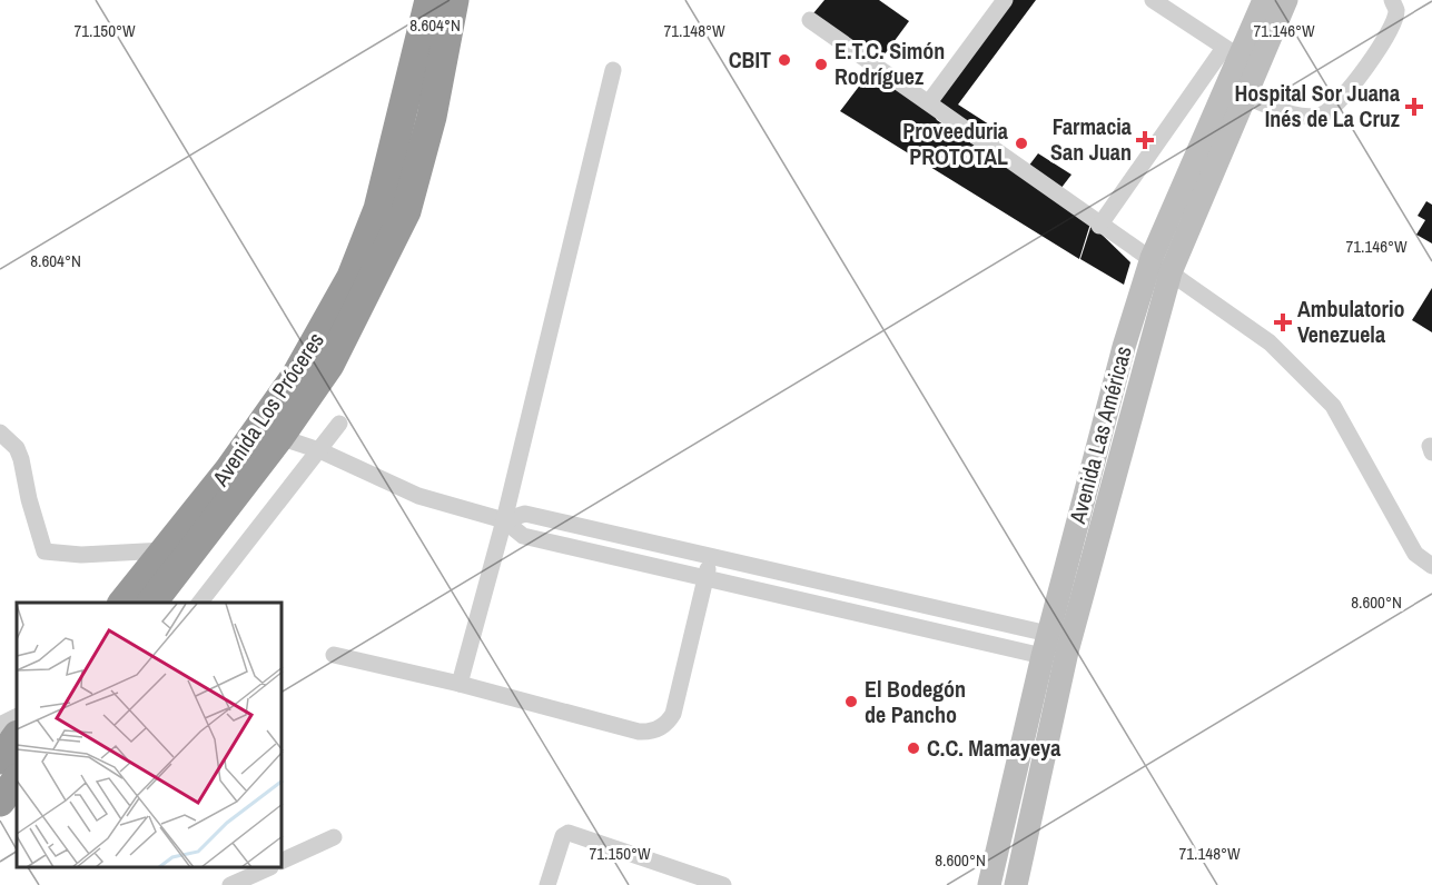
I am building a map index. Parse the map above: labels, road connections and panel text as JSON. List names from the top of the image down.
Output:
{
  "streets": {
    "highway": ["Avenida Los Próceres"],
    "street": ["Avenida Las Américas"]
  },
  "places": {
    "other": [
      "CBIT",
      "E.T.C. Simón Rodríguez",
      "Proveeduria PROTOTAL",
      "El Bodegón de Pancho",
      "C.C. Mamayeya"
    ],
    "health": ["Hospital Sor Juana Inés de La Cruz", "Farmacia San Juan", "Ambulatorio Venezuela"]
  },
  "coordinates": [
    "8.604°N",
    "71.150°W",
    "71.148°W",
    "71.146°W",
    "8.600°N"
  ]
}
